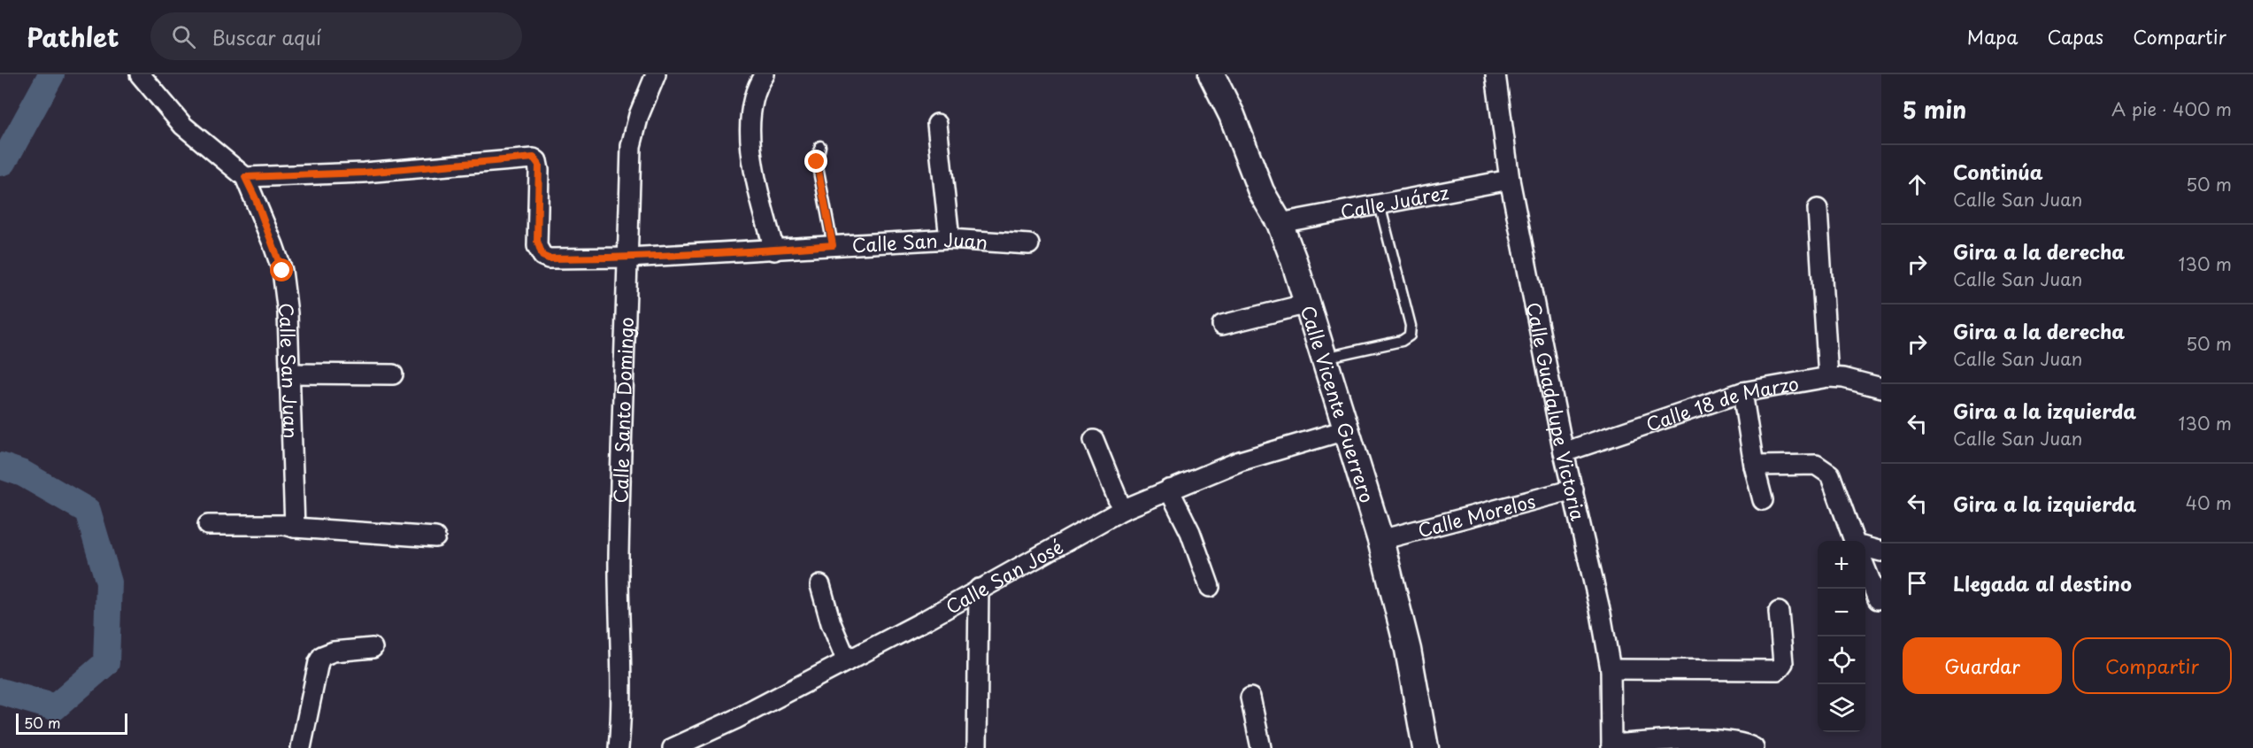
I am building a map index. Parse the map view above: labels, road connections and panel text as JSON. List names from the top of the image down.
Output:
{
  "streets": {
    "street": [
      "Calle Juárez",
      "Calle San Juan",
      "Calle Vicente Guerrero",
      "Calle 18 de Marzo",
      "Calle Santo Domingo",
      "Calle Guadalupe Victoria",
      "Calle Morelos",
      "Calle San José"
    ]
  },
  "crossings": [
    ["Calle Juárez", "Calle Vicente Guerrero"],
    ["Calle Juárez", "Calle Guadalupe Victoria"],
    ["Calle San Juan", "Calle Santo Domingo"],
    ["Calle Vicente Guerrero", "Calle Morelos"],
    ["Calle Vicente Guerrero", "Calle San José"],
    ["Calle 18 de Marzo", "Calle Guadalupe Victoria"],
    ["Calle Guadalupe Victoria", "Calle Morelos"]
  ],
  "scale_bar": "50 m",
  "page": {
    "header": "Pathlet",
    "search": "Buscar aquí",
    "nav": ["Mapa", "Capas", "Compartir"],
    "heading": ["5 min", "A pie · 400 m"],
    "list": [
      ["Continúa", "Calle San Juan", "50 m"],
      ["Gira a la derecha", "Calle San Juan", "130 m"],
      ["Gira a la derecha", "Calle San Juan", "50 m"],
      ["Gira a la izquierda", "Calle San Juan", "130 m"],
      ["Gira a la izquierda", "40 m"],
      "Llegada al destino"
    ],
    "map_buttons": ["+", "−"],
    "buttons": ["Guardar", "Compartir"],
    "scale": "50 m"
  }
}
